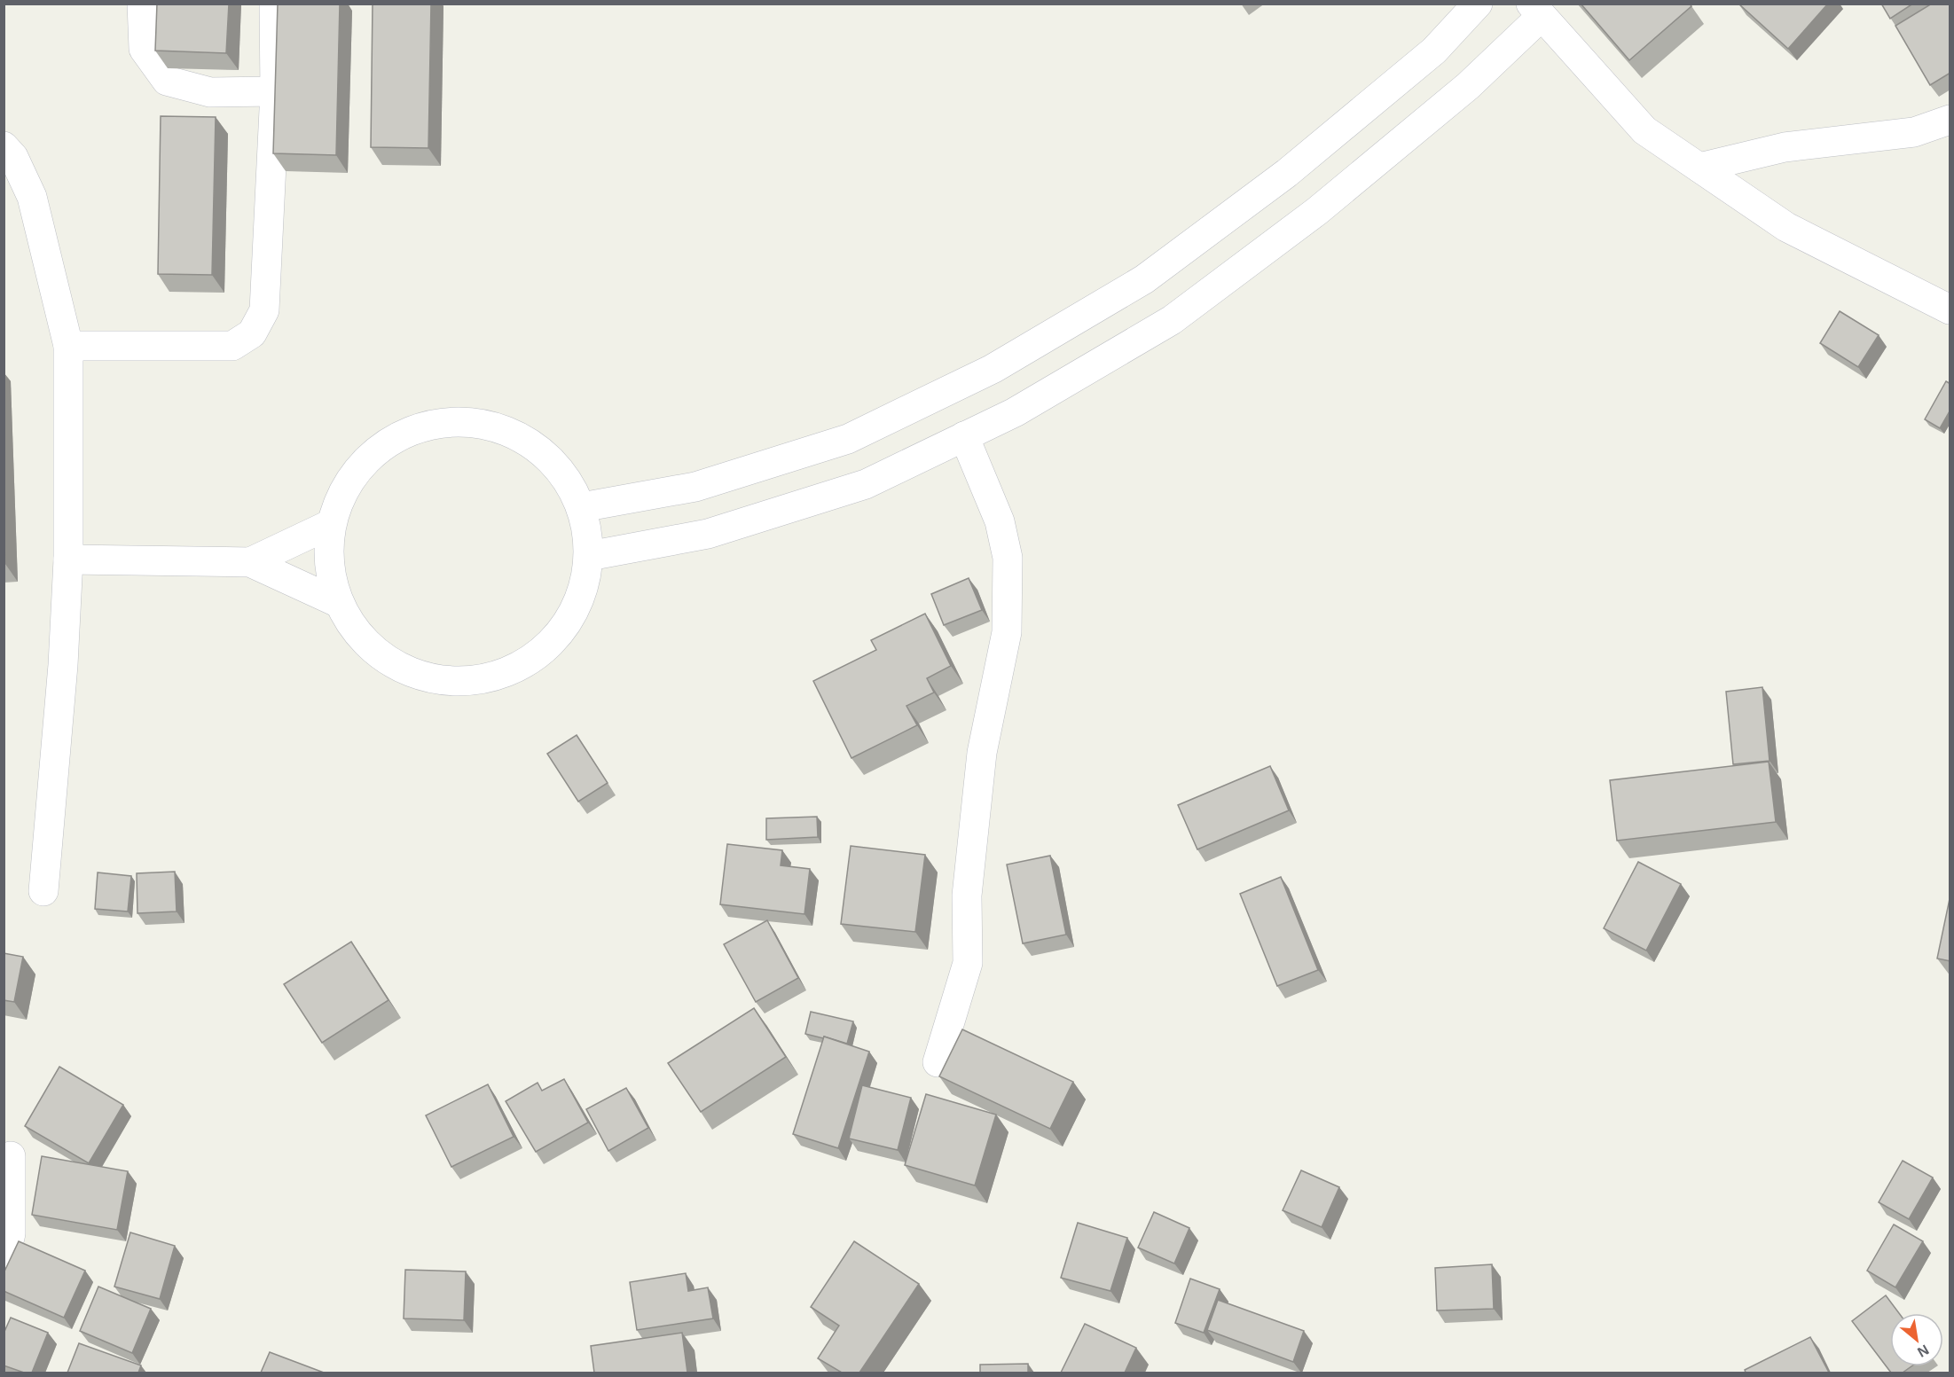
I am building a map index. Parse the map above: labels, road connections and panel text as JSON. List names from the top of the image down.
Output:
{
  "north": "bottom right"
}
